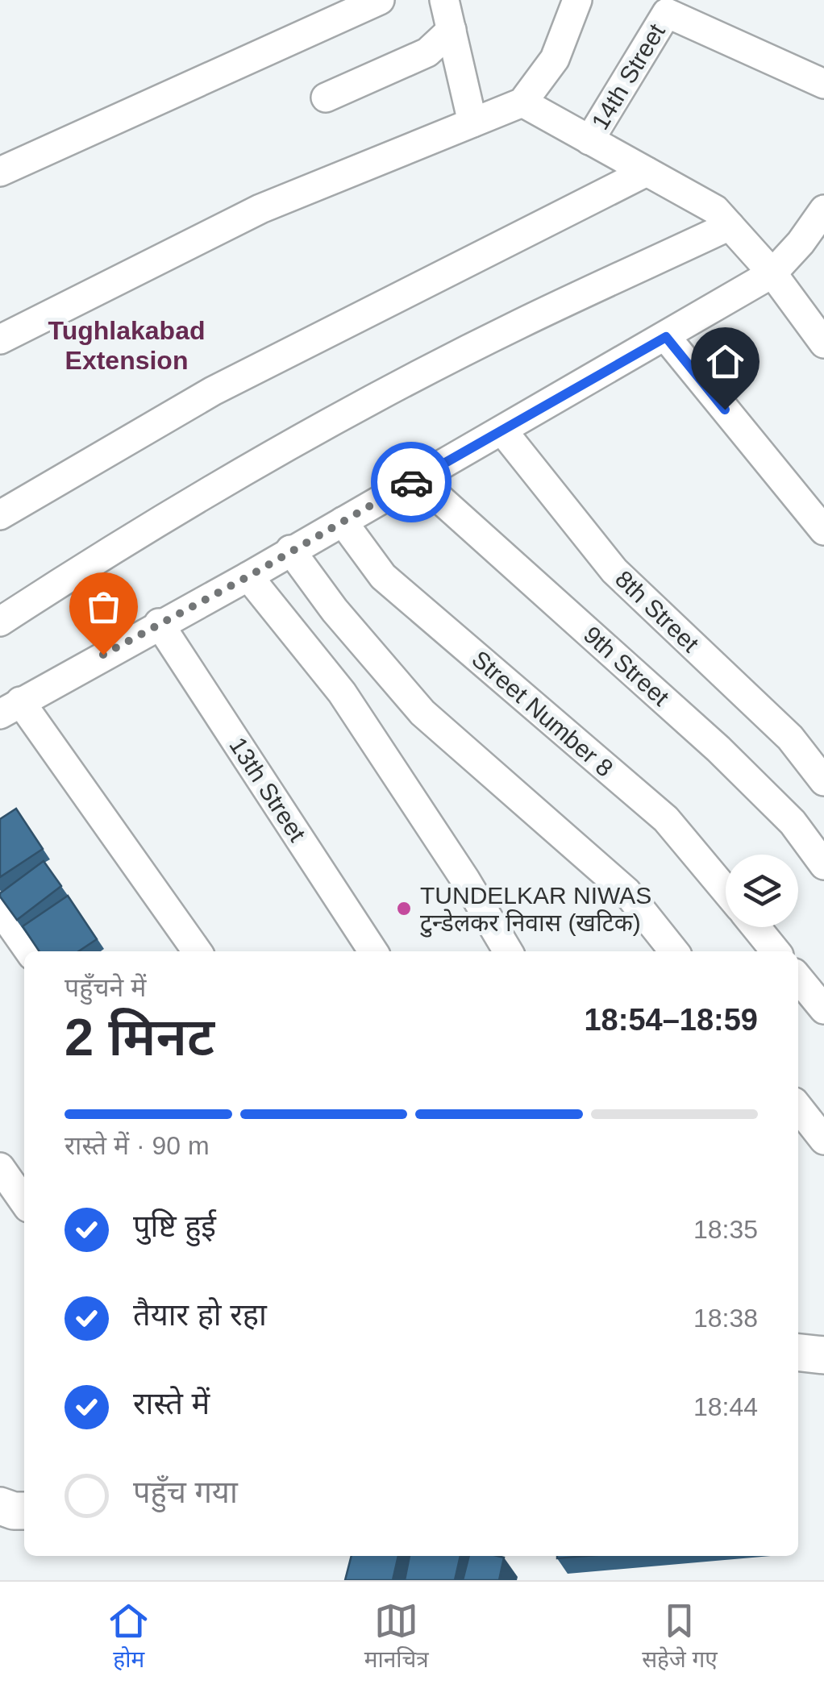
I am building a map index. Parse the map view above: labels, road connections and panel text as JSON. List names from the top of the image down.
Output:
{
  "streets": {
    "street": [
      "14th Street",
      "8th Street",
      "9th Street",
      "Street Number 8",
      "13th Street"
    ]
  },
  "districts": ["Tughlakabad Extension"],
  "places": ["TUNDELKAR NIWAS टुन्डेलकर निवास (खटिक)"],
  "page": {
    "heading": ["2 मिनट", "पहुँचने में", "18:54–18:59"],
    "bar": "रास्ते में · 90 m",
    "list": [
      ["पुष्टि हुई", "18:35"],
      ["तैयार हो रहा", "18:38"],
      ["रास्ते में", "18:44"],
      "पहुँच गया"
    ],
    "tabs": ["होम", "मानचित्र", "सहेजे गए"]
  }
}
